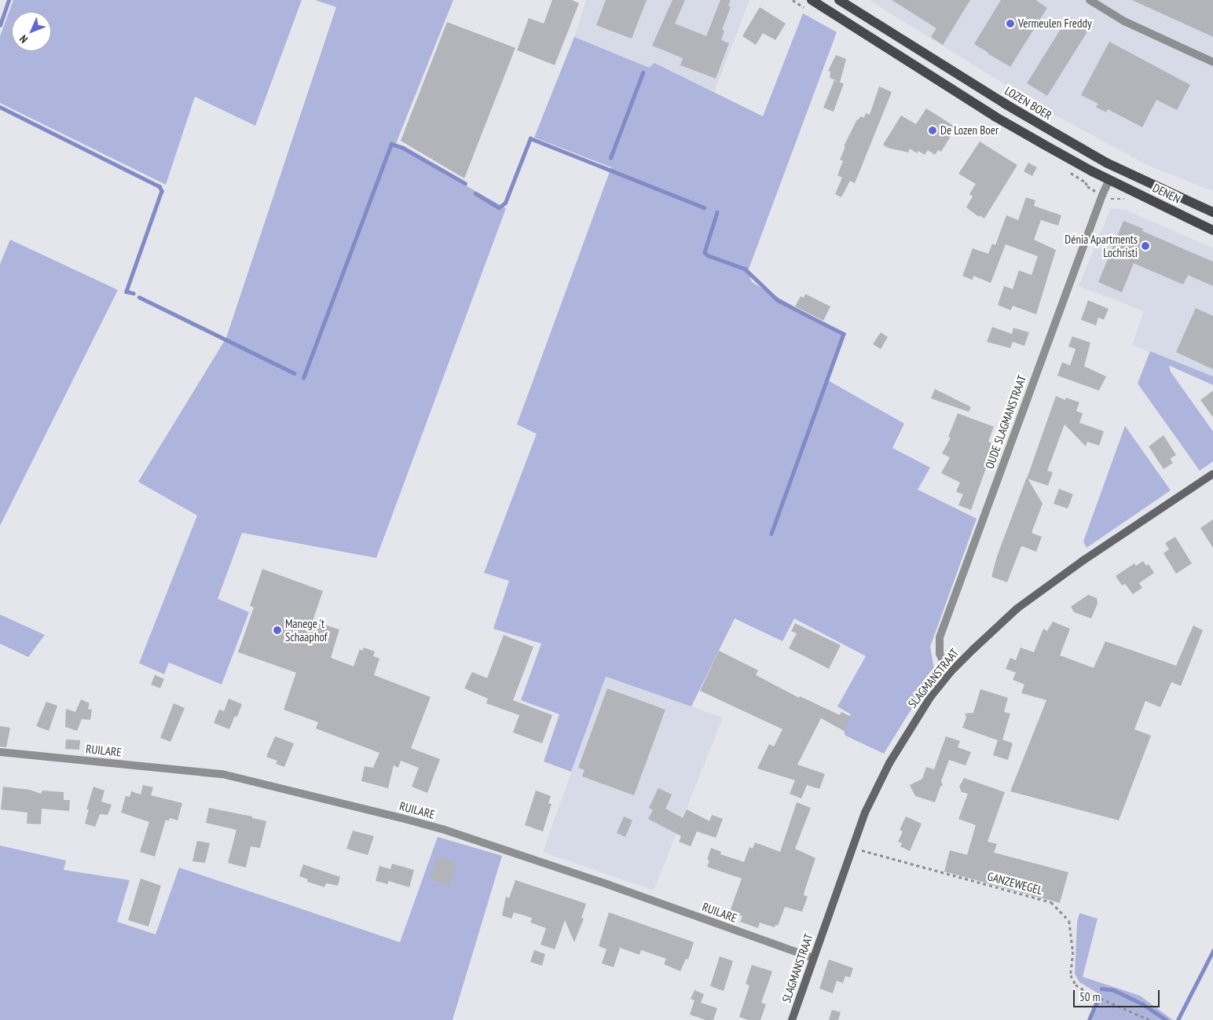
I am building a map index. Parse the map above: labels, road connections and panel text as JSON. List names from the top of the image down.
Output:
{
  "streets": {
    "main road": ["LOZEN BOER", "DENEN", "SLAGMANSTRAAT"],
    "street": ["OUDE SLAGMANSTRAAT", "RUILARE"],
    "path": ["GANZEWEGEL"]
  },
  "crossings": [
    ["DENEN", "OUDE SLAGMANSTRAAT"],
    ["OUDE SLAGMANSTRAAT", "SLAGMANSTRAAT"],
    ["SLAGMANSTRAAT", "RUILARE"],
    ["SLAGMANSTRAAT", "GANZEWEGEL"]
  ],
  "places": [
    "Vermeulen Freddy",
    "De Lozen Boer",
    "Dénia Apartments Lochristi",
    "Manege 't Schaaphof"
  ],
  "scale_bar": "50 m",
  "north": "bottom left"
}
